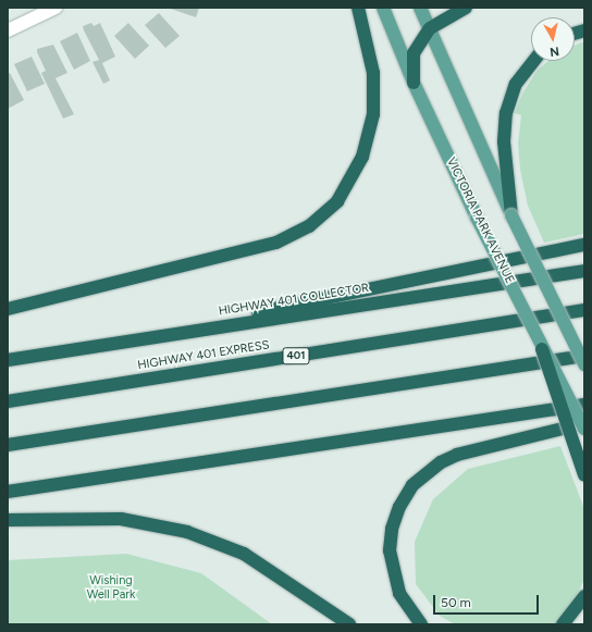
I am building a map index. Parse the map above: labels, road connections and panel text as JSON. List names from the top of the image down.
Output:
{
  "streets": {
    "highway": ["HIGHWAY 401 COLLECTOR", "HIGHWAY 401 EXPRESS", "401"],
    "main road": ["VICTORIA PARK AVENUE"]
  },
  "parks": ["Wishing Well Park"],
  "scale_bar": "50 m",
  "north": "bottom"
}
